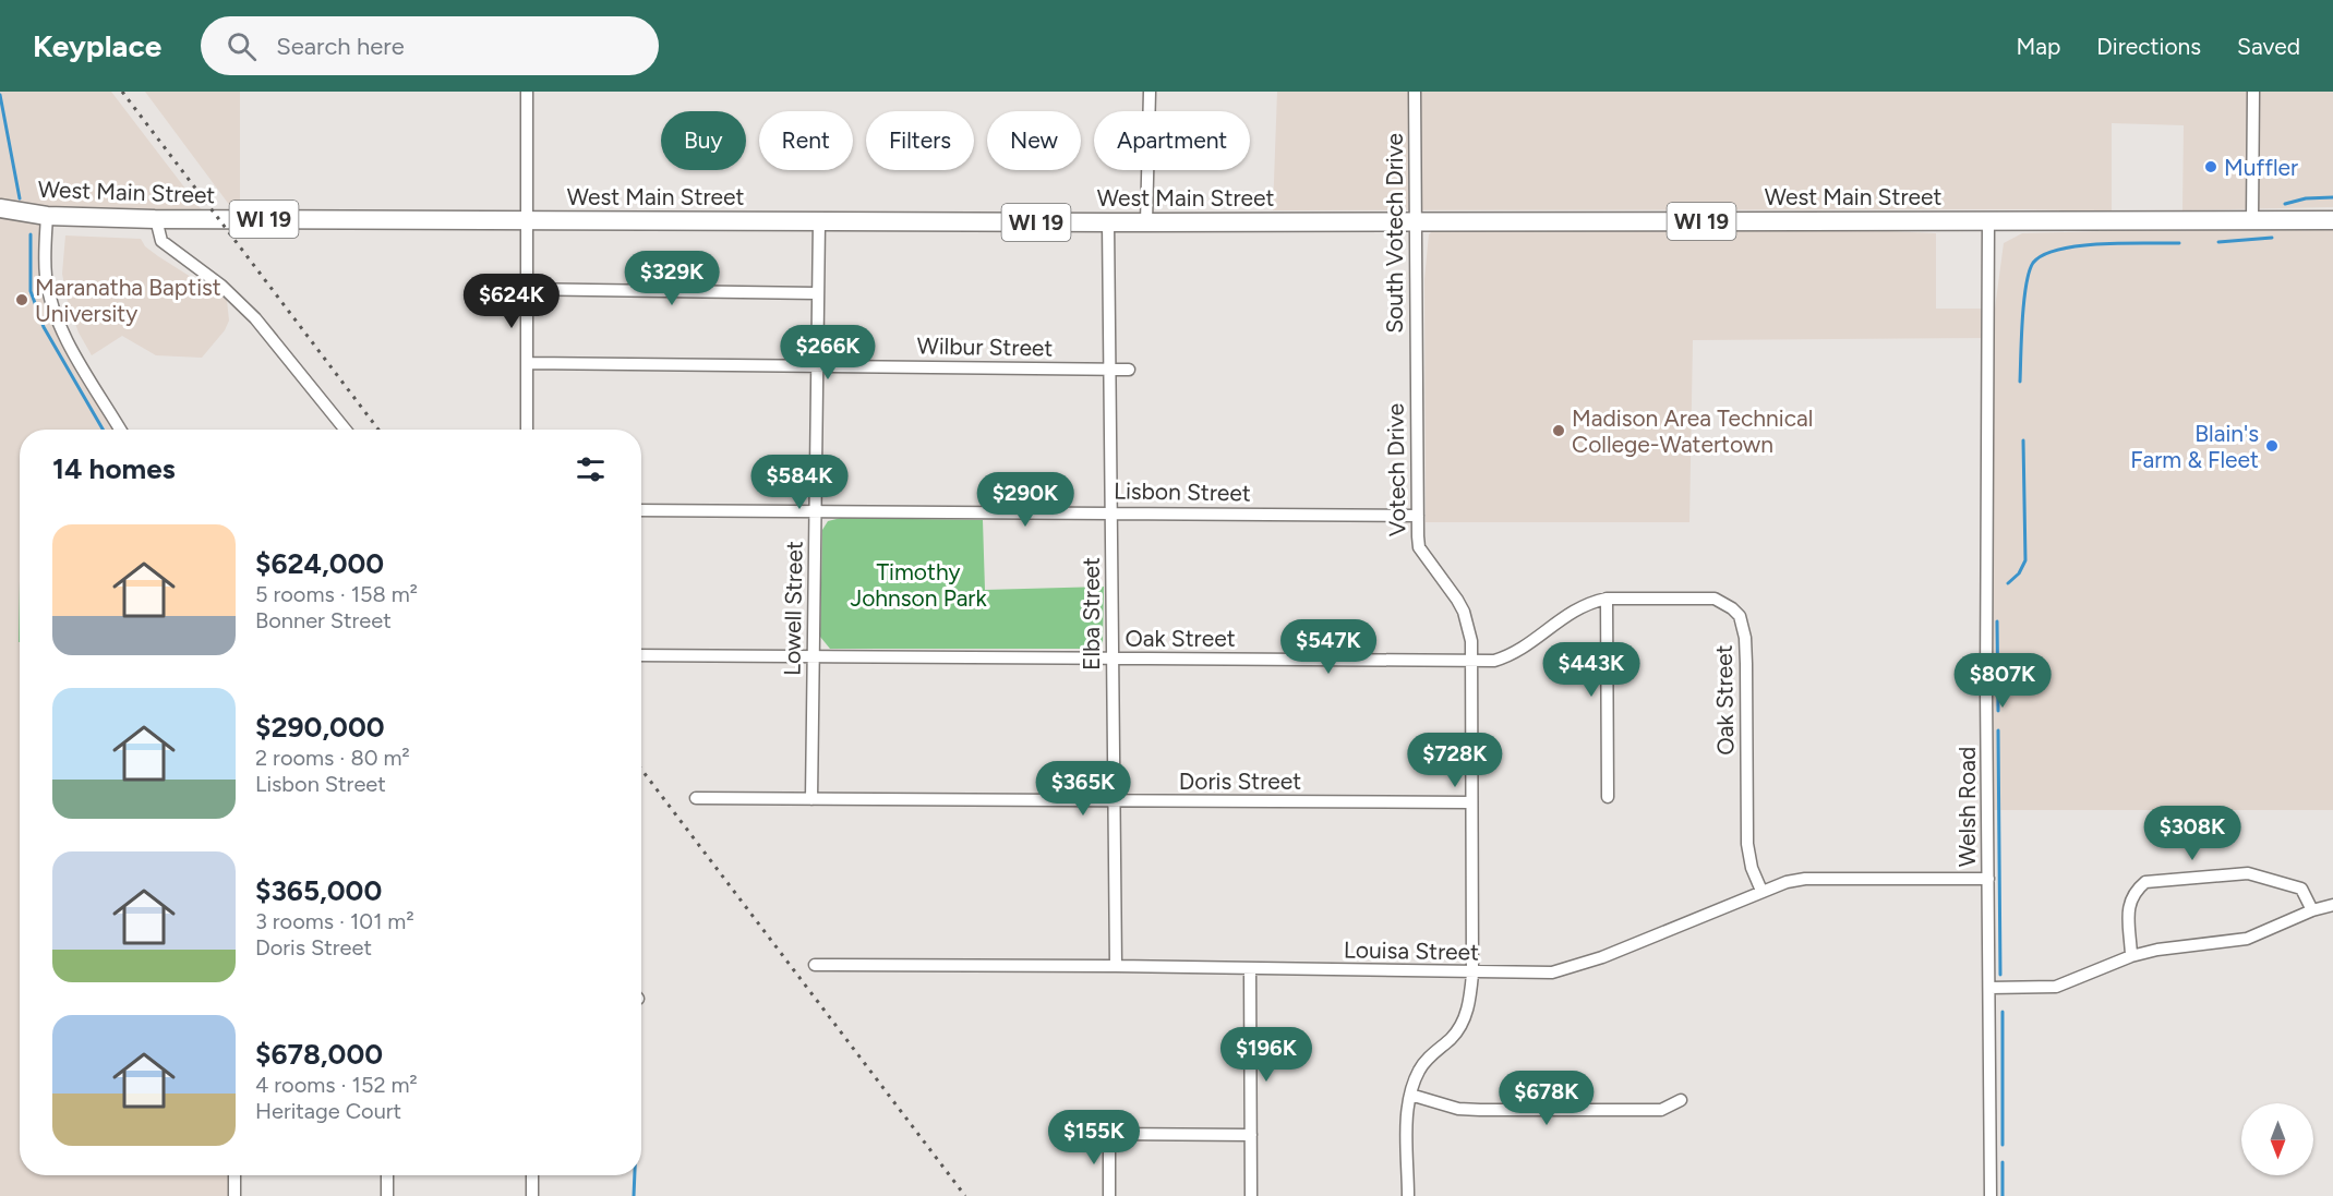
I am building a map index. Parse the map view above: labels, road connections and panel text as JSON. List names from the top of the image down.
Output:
{
  "streets": {
    "main road": ["West Main Street", "WI 19"],
    "street": [
      "South Votech Drive",
      "Wilbur Street",
      "Votech Drive",
      "Lisbon Street",
      "Lowell Street",
      "Elba Street",
      "Oak Street",
      "Doris Street",
      "Welsh Road",
      "Louisa Street"
    ]
  },
  "crossings": [
    ["West Main Street", "South Votech Drive"],
    ["West Main Street", "Lowell Street"],
    ["West Main Street", "Elba Street"],
    ["West Main Street", "Welsh Road"],
    ["South Votech Drive", "Votech Drive"],
    ["Wilbur Street", "Lowell Street"],
    ["Wilbur Street", "Elba Street"],
    ["Votech Drive", "Lisbon Street"],
    ["Votech Drive", "Oak Street"],
    ["Votech Drive", "Doris Street"],
    ["Votech Drive", "Louisa Street"],
    ["Lisbon Street", "Lowell Street"],
    ["Lisbon Street", "Elba Street"],
    ["Lowell Street", "Oak Street"],
    ["Lowell Street", "Doris Street"],
    ["Elba Street", "Oak Street"],
    ["Elba Street", "Doris Street"],
    ["Elba Street", "Louisa Street"],
    ["Oak Street", "Louisa Street"],
    ["Welsh Road", "Louisa Street"]
  ],
  "parks": ["Timothy Johnson Park"],
  "places": [
    "Muffler",
    "Maranatha Baptist University",
    "Madison Area Technical College-Watertown",
    "Blain's Farm & Fleet"
  ],
  "north": "bottom",
  "page": {
    "header": "Keyplace",
    "search": "Search here",
    "nav": ["Map", "Directions", "Saved"],
    "chip": [
      "Buy",
      "Rent",
      "Filters",
      "New",
      "Apartment"
    ],
    "price": [
      "$329K",
      "$624K",
      "$266K",
      "$584K",
      "$290K",
      "$547K",
      "$443K",
      "$807K",
      "$728K",
      "$365K",
      "$308K",
      "$196K",
      "$678K",
      "$155K"
    ],
    "heading": "14 homes",
    "list": [
      {
        "name": "$624,000",
        "note": "5 rooms · 158 m² · Bonner Street"
      },
      {
        "name": "$290,000",
        "note": "2 rooms · 80 m² · Lisbon Street"
      },
      {
        "name": "$365,000",
        "note": "3 rooms · 101 m² · Doris Street"
      },
      {
        "name": "$678,000",
        "note": "4 rooms · 152 m² · Heritage Court"
      }
    ]
  }
}
